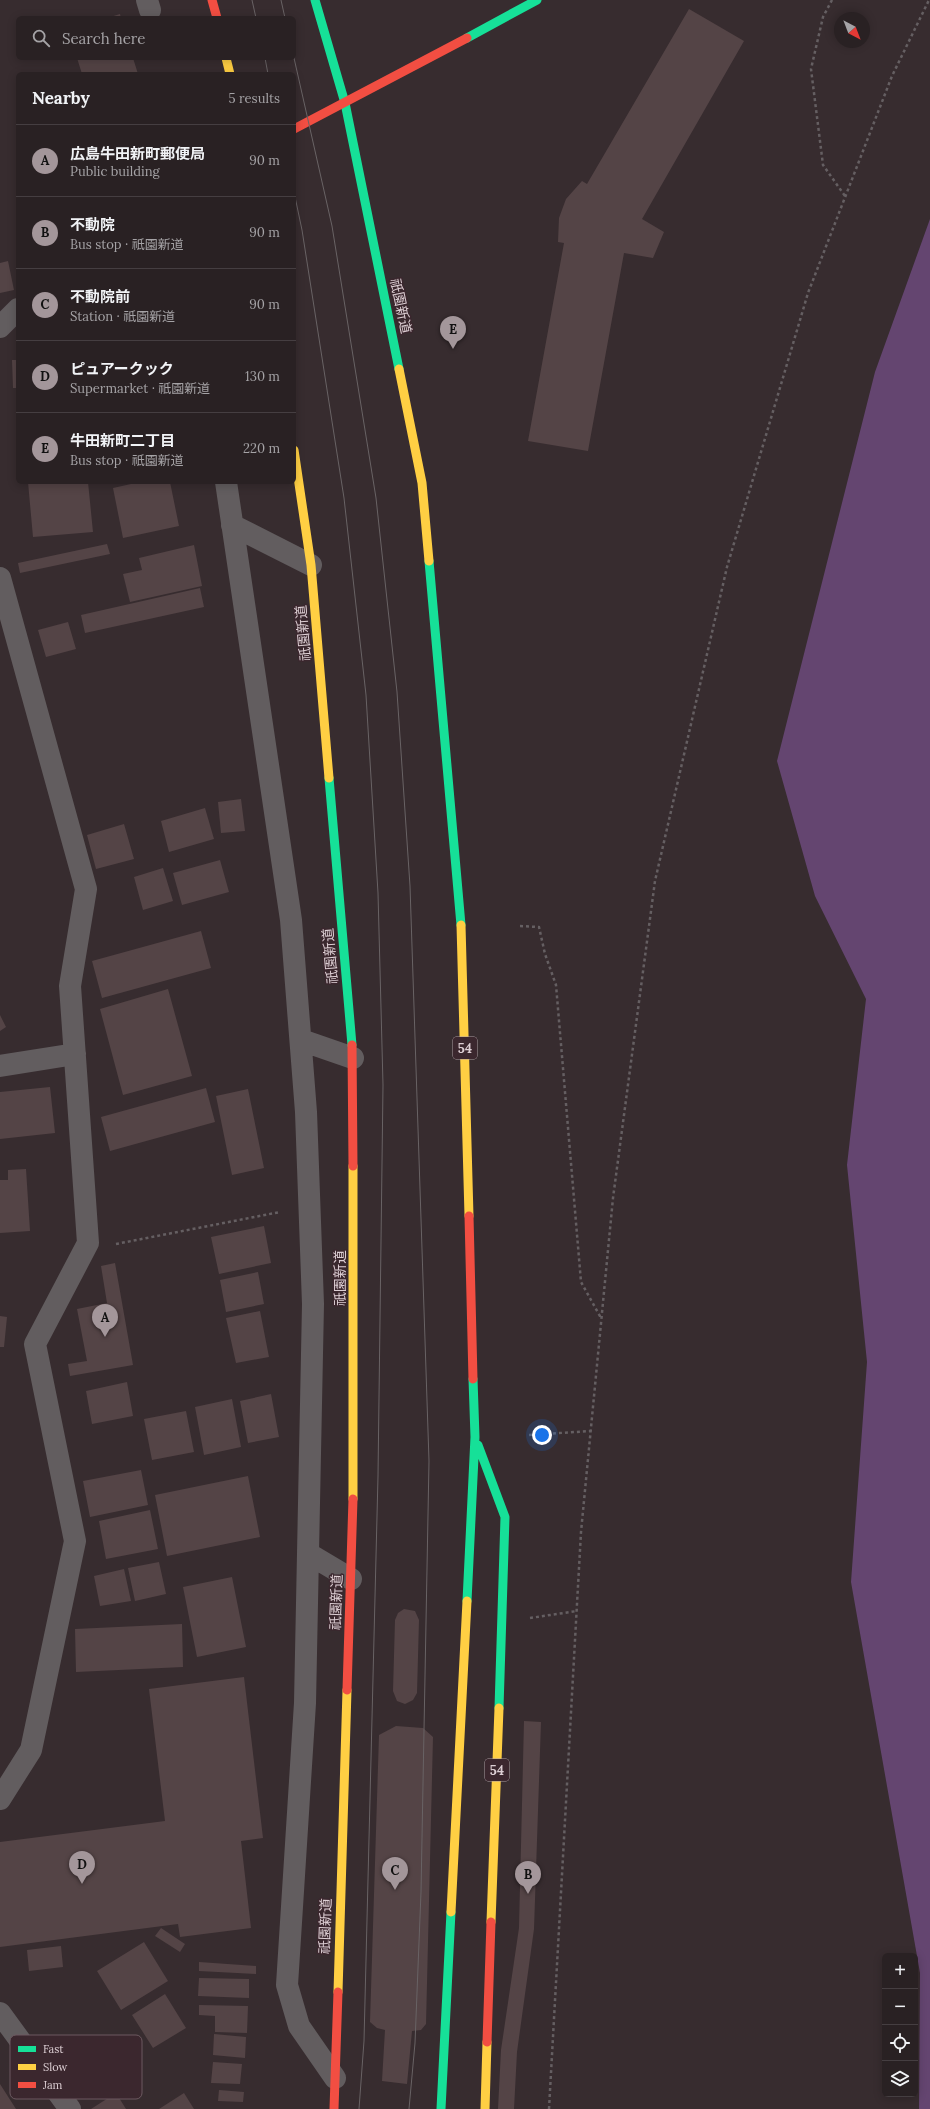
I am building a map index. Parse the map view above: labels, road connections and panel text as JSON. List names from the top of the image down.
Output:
{
  "streets": {
    "main road": ["祇園新道", "54"]
  },
  "legend": ["Fast", "Slow", "Jam"],
  "north": "bottom right",
  "page": {
    "search": "Search here",
    "heading": ["Nearby", "5 results"],
    "list": [
      {
        "mark": "A",
        "name": "広島牛田新町郵便局",
        "note": "Public building",
        "value": "90 m"
      },
      {
        "mark": "B",
        "name": "不動院",
        "note": "Bus stop · 祇園新道",
        "value": "90 m"
      },
      {
        "mark": "C",
        "name": "不動院前",
        "note": "Station · 祇園新道",
        "value": "90 m"
      },
      {
        "mark": "D",
        "name": "ピュアークック",
        "note": "Supermarket · 祇園新道",
        "value": "130 m"
      },
      {
        "mark": "E",
        "name": "牛田新町二丁目",
        "note": "Bus stop · 祇園新道",
        "value": "220 m"
      }
    ],
    "pins": [
      "E",
      "A",
      "D",
      "C",
      "B"
    ],
    "map_buttons": ["+", "−"]
  }
}
